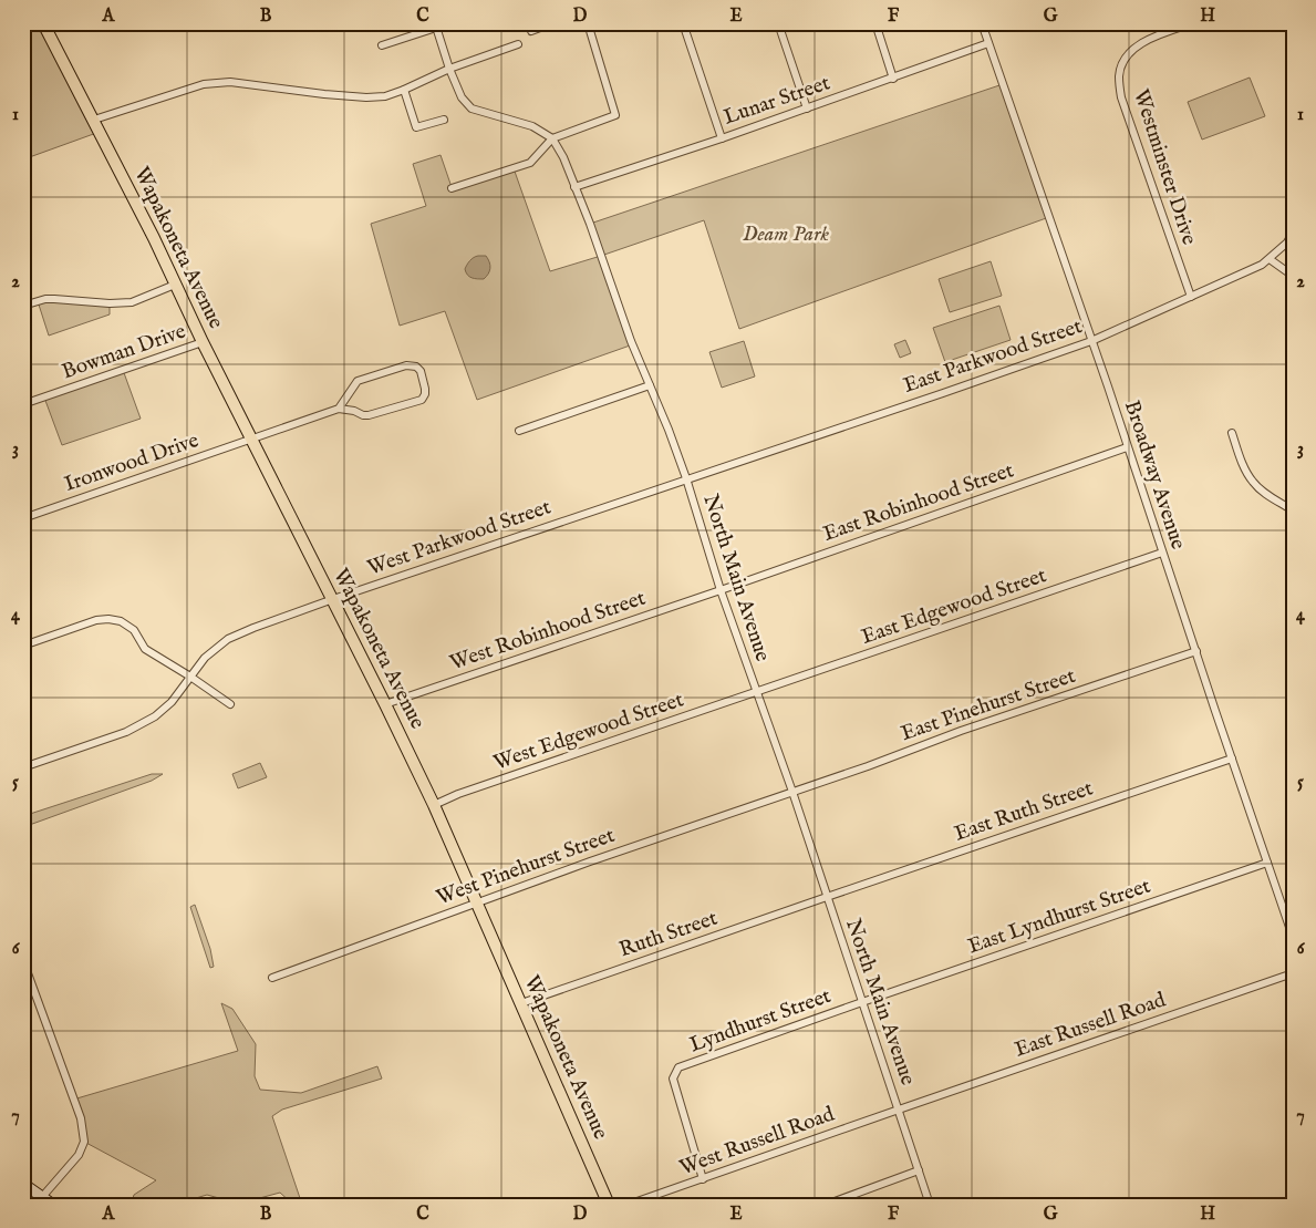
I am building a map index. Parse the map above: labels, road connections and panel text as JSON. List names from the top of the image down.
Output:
{
  "streets": {
    "main road": ["Wapakoneta Avenue"],
    "street": [
      "Lunar Street",
      "Westminster Drive",
      "Bowman Drive",
      "East Parkwood Street",
      "Ironwood Drive",
      "Broadway Avenue",
      "East Robinhood Street",
      "West Parkwood Street",
      "North Main Avenue",
      "East Edgewood Street",
      "West Robinhood Street",
      "East Pinehurst Street",
      "West Edgewood Street",
      "East Ruth Street",
      "West Pinehurst Street",
      "East Lyndhurst Street",
      "Ruth Street",
      "Lyndhurst Street",
      "East Russell Road",
      "West Russell Road"
    ]
  },
  "crossings": [
    ["Lunar Street", "Broadway Avenue"],
    ["Lunar Street", "North Main Avenue"],
    ["Westminster Drive", "East Parkwood Street"],
    ["Wapakoneta Avenue", "Bowman Drive"],
    ["Wapakoneta Avenue", "Ironwood Drive"],
    ["Wapakoneta Avenue", "West Parkwood Street"],
    ["Wapakoneta Avenue", "West Robinhood Street"],
    ["Wapakoneta Avenue", "West Edgewood Street"],
    ["Wapakoneta Avenue", "West Pinehurst Street"],
    ["Wapakoneta Avenue", "Ruth Street"],
    ["East Parkwood Street", "Broadway Avenue"],
    ["East Parkwood Street", "West Parkwood Street"],
    ["East Parkwood Street", "North Main Avenue"],
    ["Broadway Avenue", "East Robinhood Street"],
    ["Broadway Avenue", "East Edgewood Street"],
    ["Broadway Avenue", "East Pinehurst Street"],
    ["Broadway Avenue", "East Ruth Street"],
    ["Broadway Avenue", "East Lyndhurst Street"],
    ["East Robinhood Street", "North Main Avenue"],
    ["East Robinhood Street", "West Robinhood Street"],
    ["West Parkwood Street", "North Main Avenue"],
    ["North Main Avenue", "East Edgewood Street"],
    ["North Main Avenue", "West Robinhood Street"],
    ["North Main Avenue", "East Pinehurst Street"],
    ["North Main Avenue", "West Edgewood Street"],
    ["North Main Avenue", "East Ruth Street"],
    ["North Main Avenue", "West Pinehurst Street"],
    ["North Main Avenue", "East Lyndhurst Street"],
    ["North Main Avenue", "Ruth Street"],
    ["North Main Avenue", "Lyndhurst Street"],
    ["North Main Avenue", "East Russell Road"],
    ["North Main Avenue", "West Russell Road"],
    ["East Edgewood Street", "West Edgewood Street"],
    ["East Pinehurst Street", "West Pinehurst Street"],
    ["East Ruth Street", "Ruth Street"],
    ["East Lyndhurst Street", "Lyndhurst Street"],
    ["Lyndhurst Street", "West Russell Road"],
    ["East Russell Road", "West Russell Road"]
  ],
  "parks": ["Deam Park"],
  "grid": {
    "columns": [
      "A",
      "B",
      "C",
      "D",
      "E",
      "F",
      "G",
      "H"
    ],
    "rows": [
      "1",
      "2",
      "3",
      "4",
      "5",
      "6",
      "7"
    ]
  }
}
